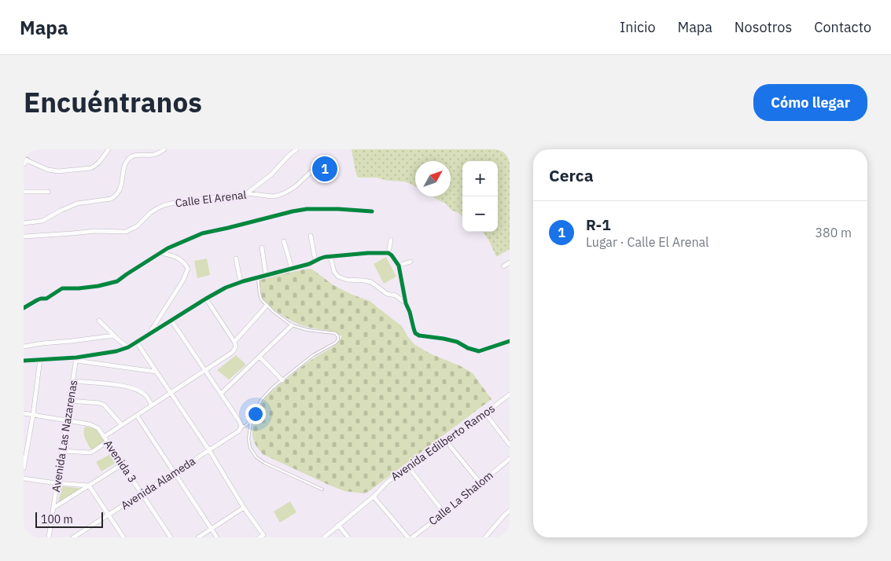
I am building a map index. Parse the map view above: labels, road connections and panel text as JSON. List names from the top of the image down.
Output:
{
  "streets": {
    "street": [
      "Calle El Arenal",
      "Avenida Las Nazarenas",
      "Avenida Edilberto Ramos",
      "Avenida 3",
      "Avenida Alameda",
      "Calle La Shalom"
    ]
  },
  "crossings": [
    ["Avenida Las Nazarenas", "Avenida 3"],
    ["Avenida 3", "Avenida Alameda"]
  ],
  "scale_bar": "100 m",
  "north": "top right",
  "page": {
    "header": "Mapa",
    "nav": [
      "Inicio",
      "Mapa",
      "Nosotros",
      "Contacto"
    ],
    "title": "Encuéntranos",
    "buttons": "Cómo llegar",
    "heading": "Cerca",
    "pins": "1",
    "map_buttons": ["+", "−"],
    "list": [
      {
        "mark": "1",
        "name": "R-1",
        "note": "Lugar · Calle El Arenal",
        "value": "380 m"
      }
    ],
    "scale": "100 m"
  }
}
